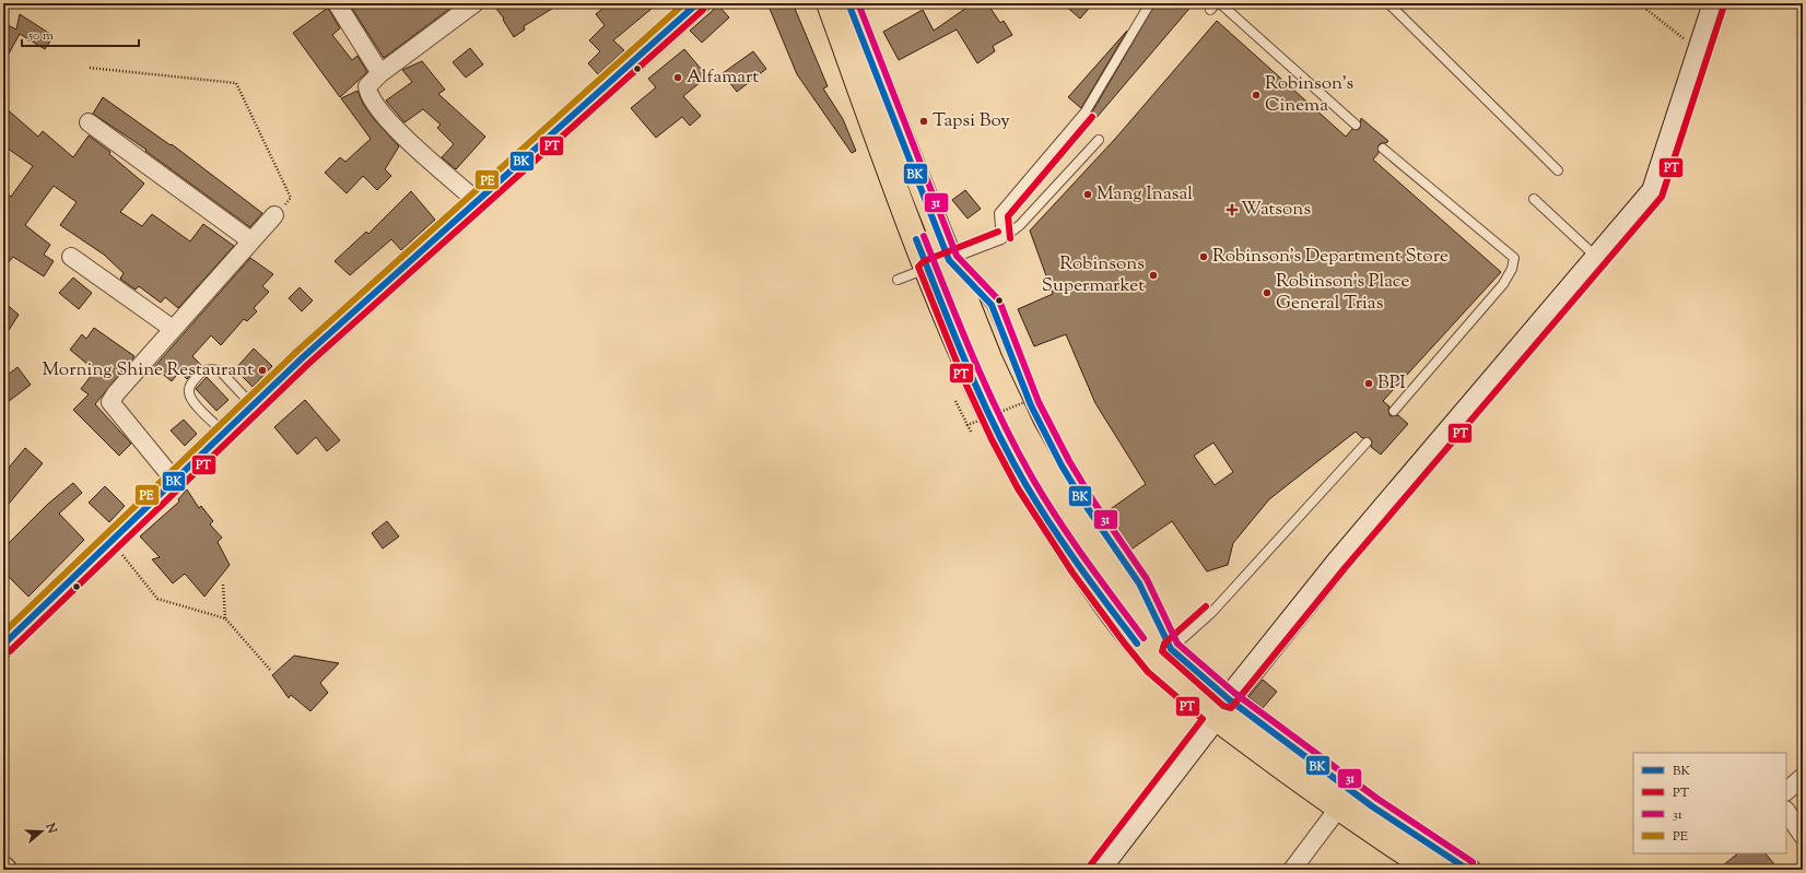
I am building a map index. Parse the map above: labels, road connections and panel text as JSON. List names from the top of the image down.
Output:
{
  "places": {
    "other": [
      "Alfamart",
      "Robinson's Cinema",
      "Tapsi Boy",
      "Mang Inasal",
      "Robinson's Department Store",
      "Robinsons Supermarket",
      "Robinson's Place General Trias",
      "Morning Shine Restaurant",
      "BPI"
    ],
    "health": ["Watsons"]
  },
  "lines": [
    "transit line BK",
    "transit line 31",
    "transit line PE",
    "transit line PT"
  ],
  "legend": [
    "BK",
    "PT",
    "31",
    "PE"
  ],
  "scale_bar": "50 m",
  "north": "right"
}
